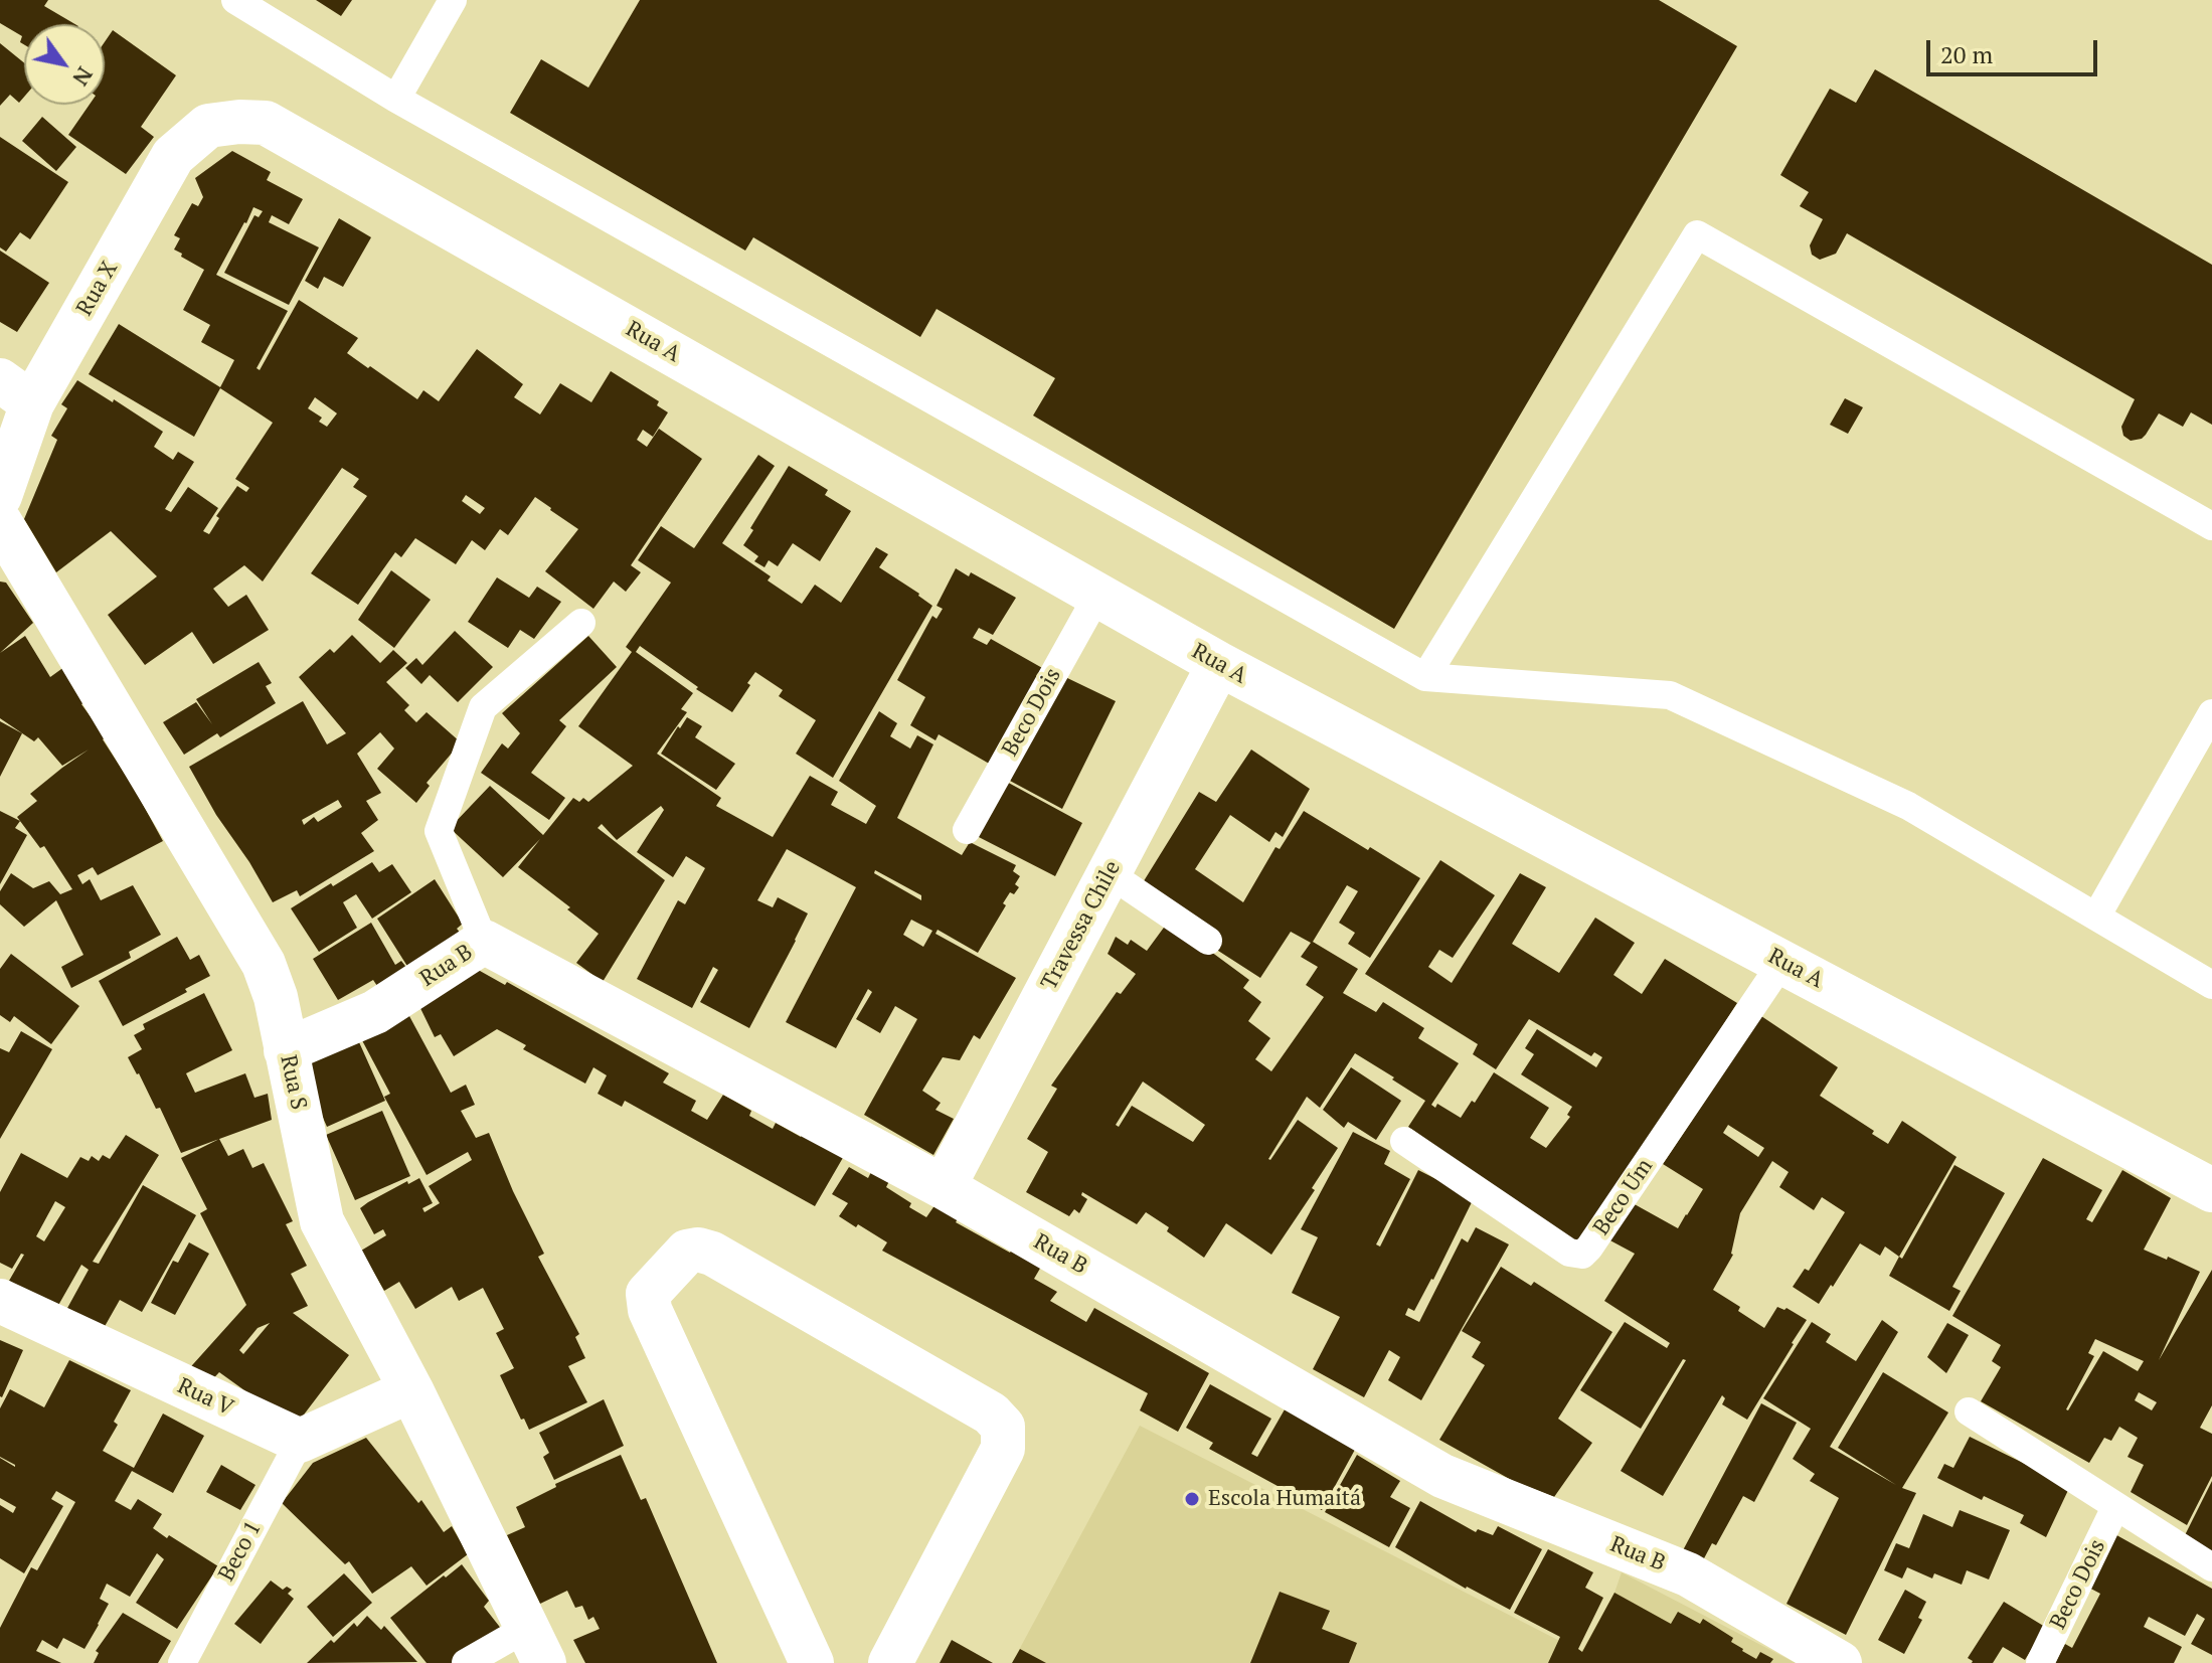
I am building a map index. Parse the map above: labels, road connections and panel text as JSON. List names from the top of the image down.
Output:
{
  "streets": {
    "street": [
      "Rua X",
      "Rua A",
      "Travessa Chile",
      "Rua B",
      "Rua S",
      "Rua V"
    ],
    "lane": ["Beco Dois", "Beco Um", "Beco 1"]
  },
  "crossings": [
    ["Rua X", "Rua A"],
    ["Rua A", "Beco Dois"],
    ["Rua A", "Travessa Chile"],
    ["Rua A", "Beco Um"],
    ["Travessa Chile", "Rua B"],
    ["Rua B", "Rua S"],
    ["Rua V", "Beco 1"]
  ],
  "places": ["Escola Humaitá"],
  "scale_bar": "20 m",
  "north": "bottom right"
}
